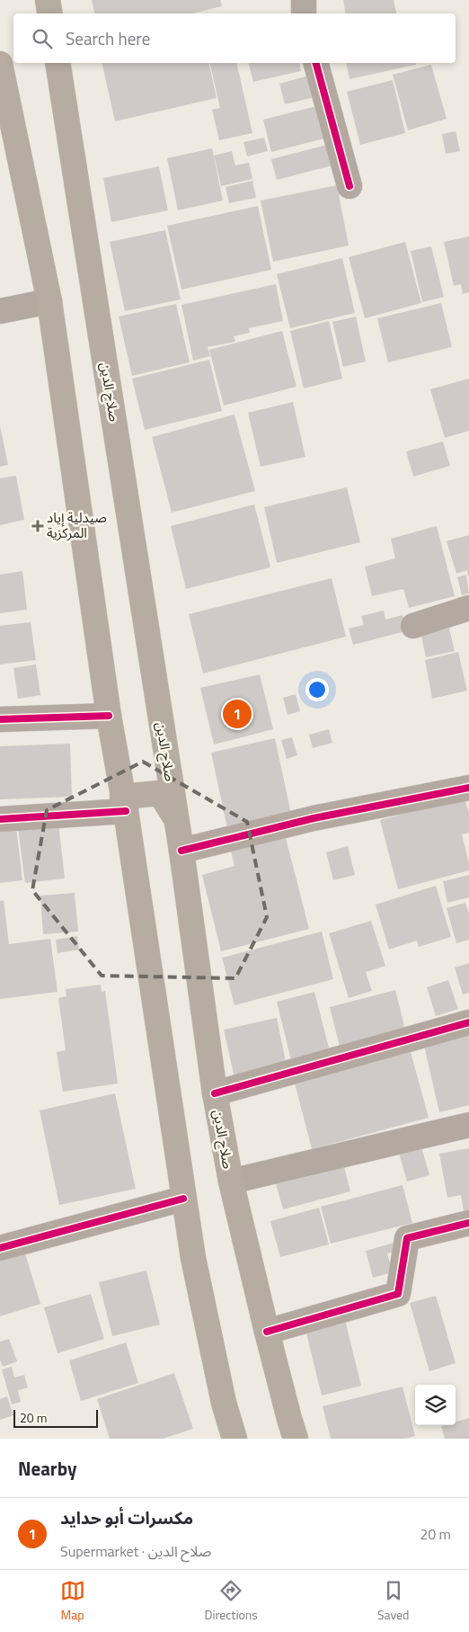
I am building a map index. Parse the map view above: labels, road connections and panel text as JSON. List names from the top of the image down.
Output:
{
  "streets": {
    "highway": ["صلاح الدين"]
  },
  "places": {
    "health": ["صيدلية إياد المركزية"]
  },
  "scale_bar": "20 m",
  "page": {
    "search": "Search here",
    "pins": "1",
    "scale": "20 m",
    "heading": "Nearby",
    "list": [
      {
        "mark": "1",
        "name": "مكسرات أبو حدايد",
        "note": "Supermarket · صلاح الدين",
        "value": "20 m"
      }
    ],
    "nav": ["Map", "Directions", "Saved"]
  }
}
